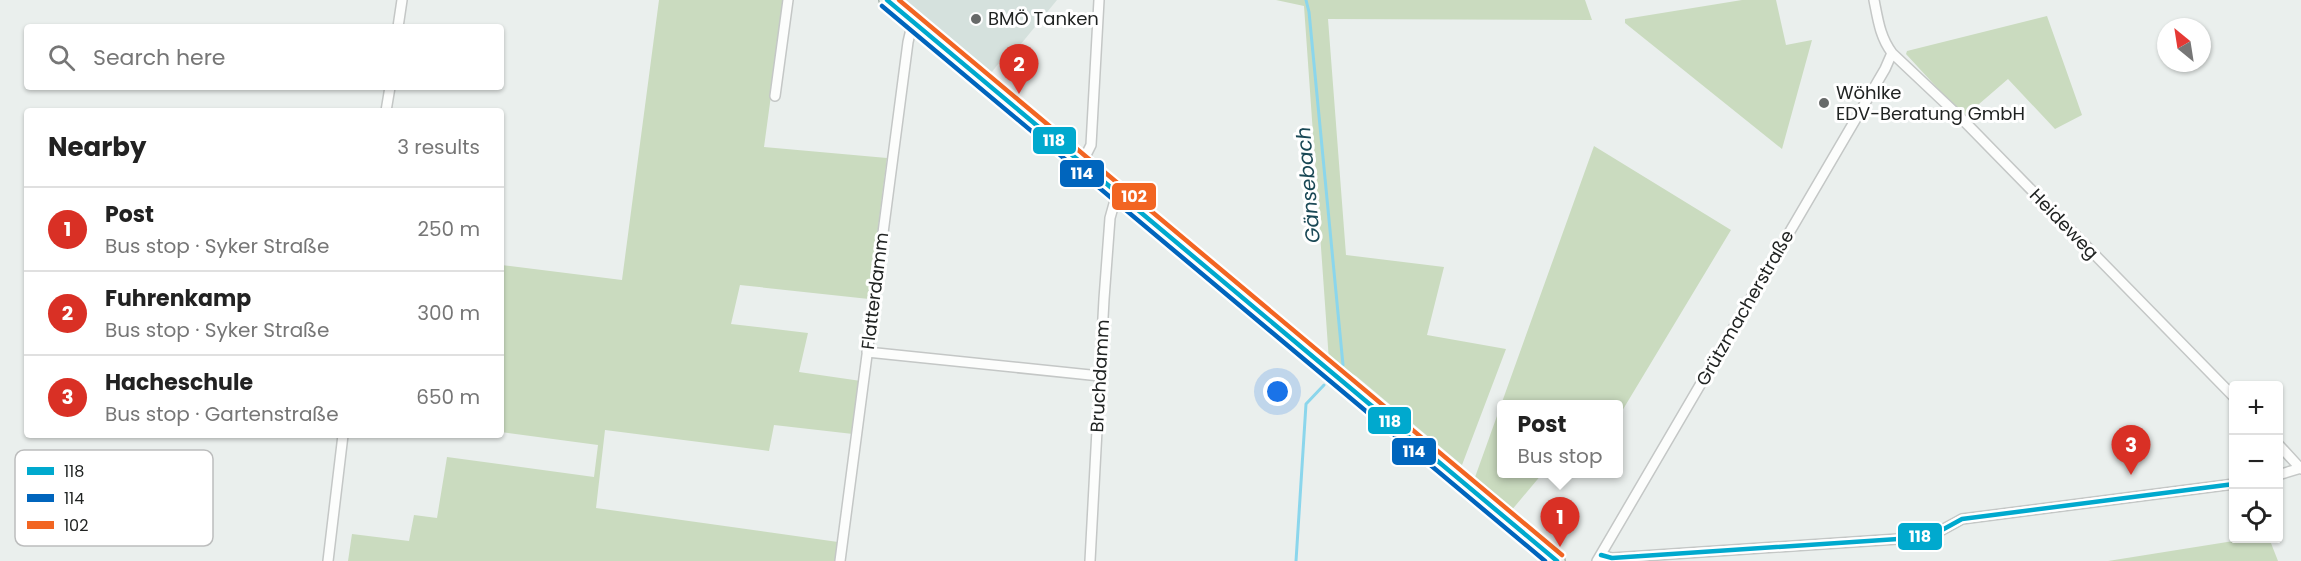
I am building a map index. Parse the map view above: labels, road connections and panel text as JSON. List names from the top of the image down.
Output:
{
  "streets": {
    "street": [
      "Heideweg",
      "Flatterdamm",
      "Grützmacherstraße",
      "Bruchdamm"
    ]
  },
  "crossings": [
    ["Heideweg", "Grützmacherstraße"]
  ],
  "water": ["Gänsebach"],
  "places": ["BMÖ Tanken", "Wöhlke EDV-Beratung GmbH"],
  "lines": ["transit line 118", "transit line 102", "transit line 114"],
  "legend": ["118", "114", "102"],
  "north": "top left",
  "page": {
    "search": "Search here",
    "pins": ["2", "3", "1"],
    "heading": ["Nearby", "3 results"],
    "list": [
      {
        "mark": "1",
        "name": "Post",
        "note": "Bus stop · Syker Straße",
        "value": "250 m"
      },
      {
        "mark": "2",
        "name": "Fuhrenkamp",
        "note": "Bus stop · Syker Straße",
        "value": "300 m"
      },
      {
        "mark": "3",
        "name": "Hacheschule",
        "note": "Bus stop · Gartenstraße",
        "value": "650 m"
      }
    ],
    "map_buttons": ["+", "−"],
    "popup": ["Post", "Bus stop"]
  }
}
